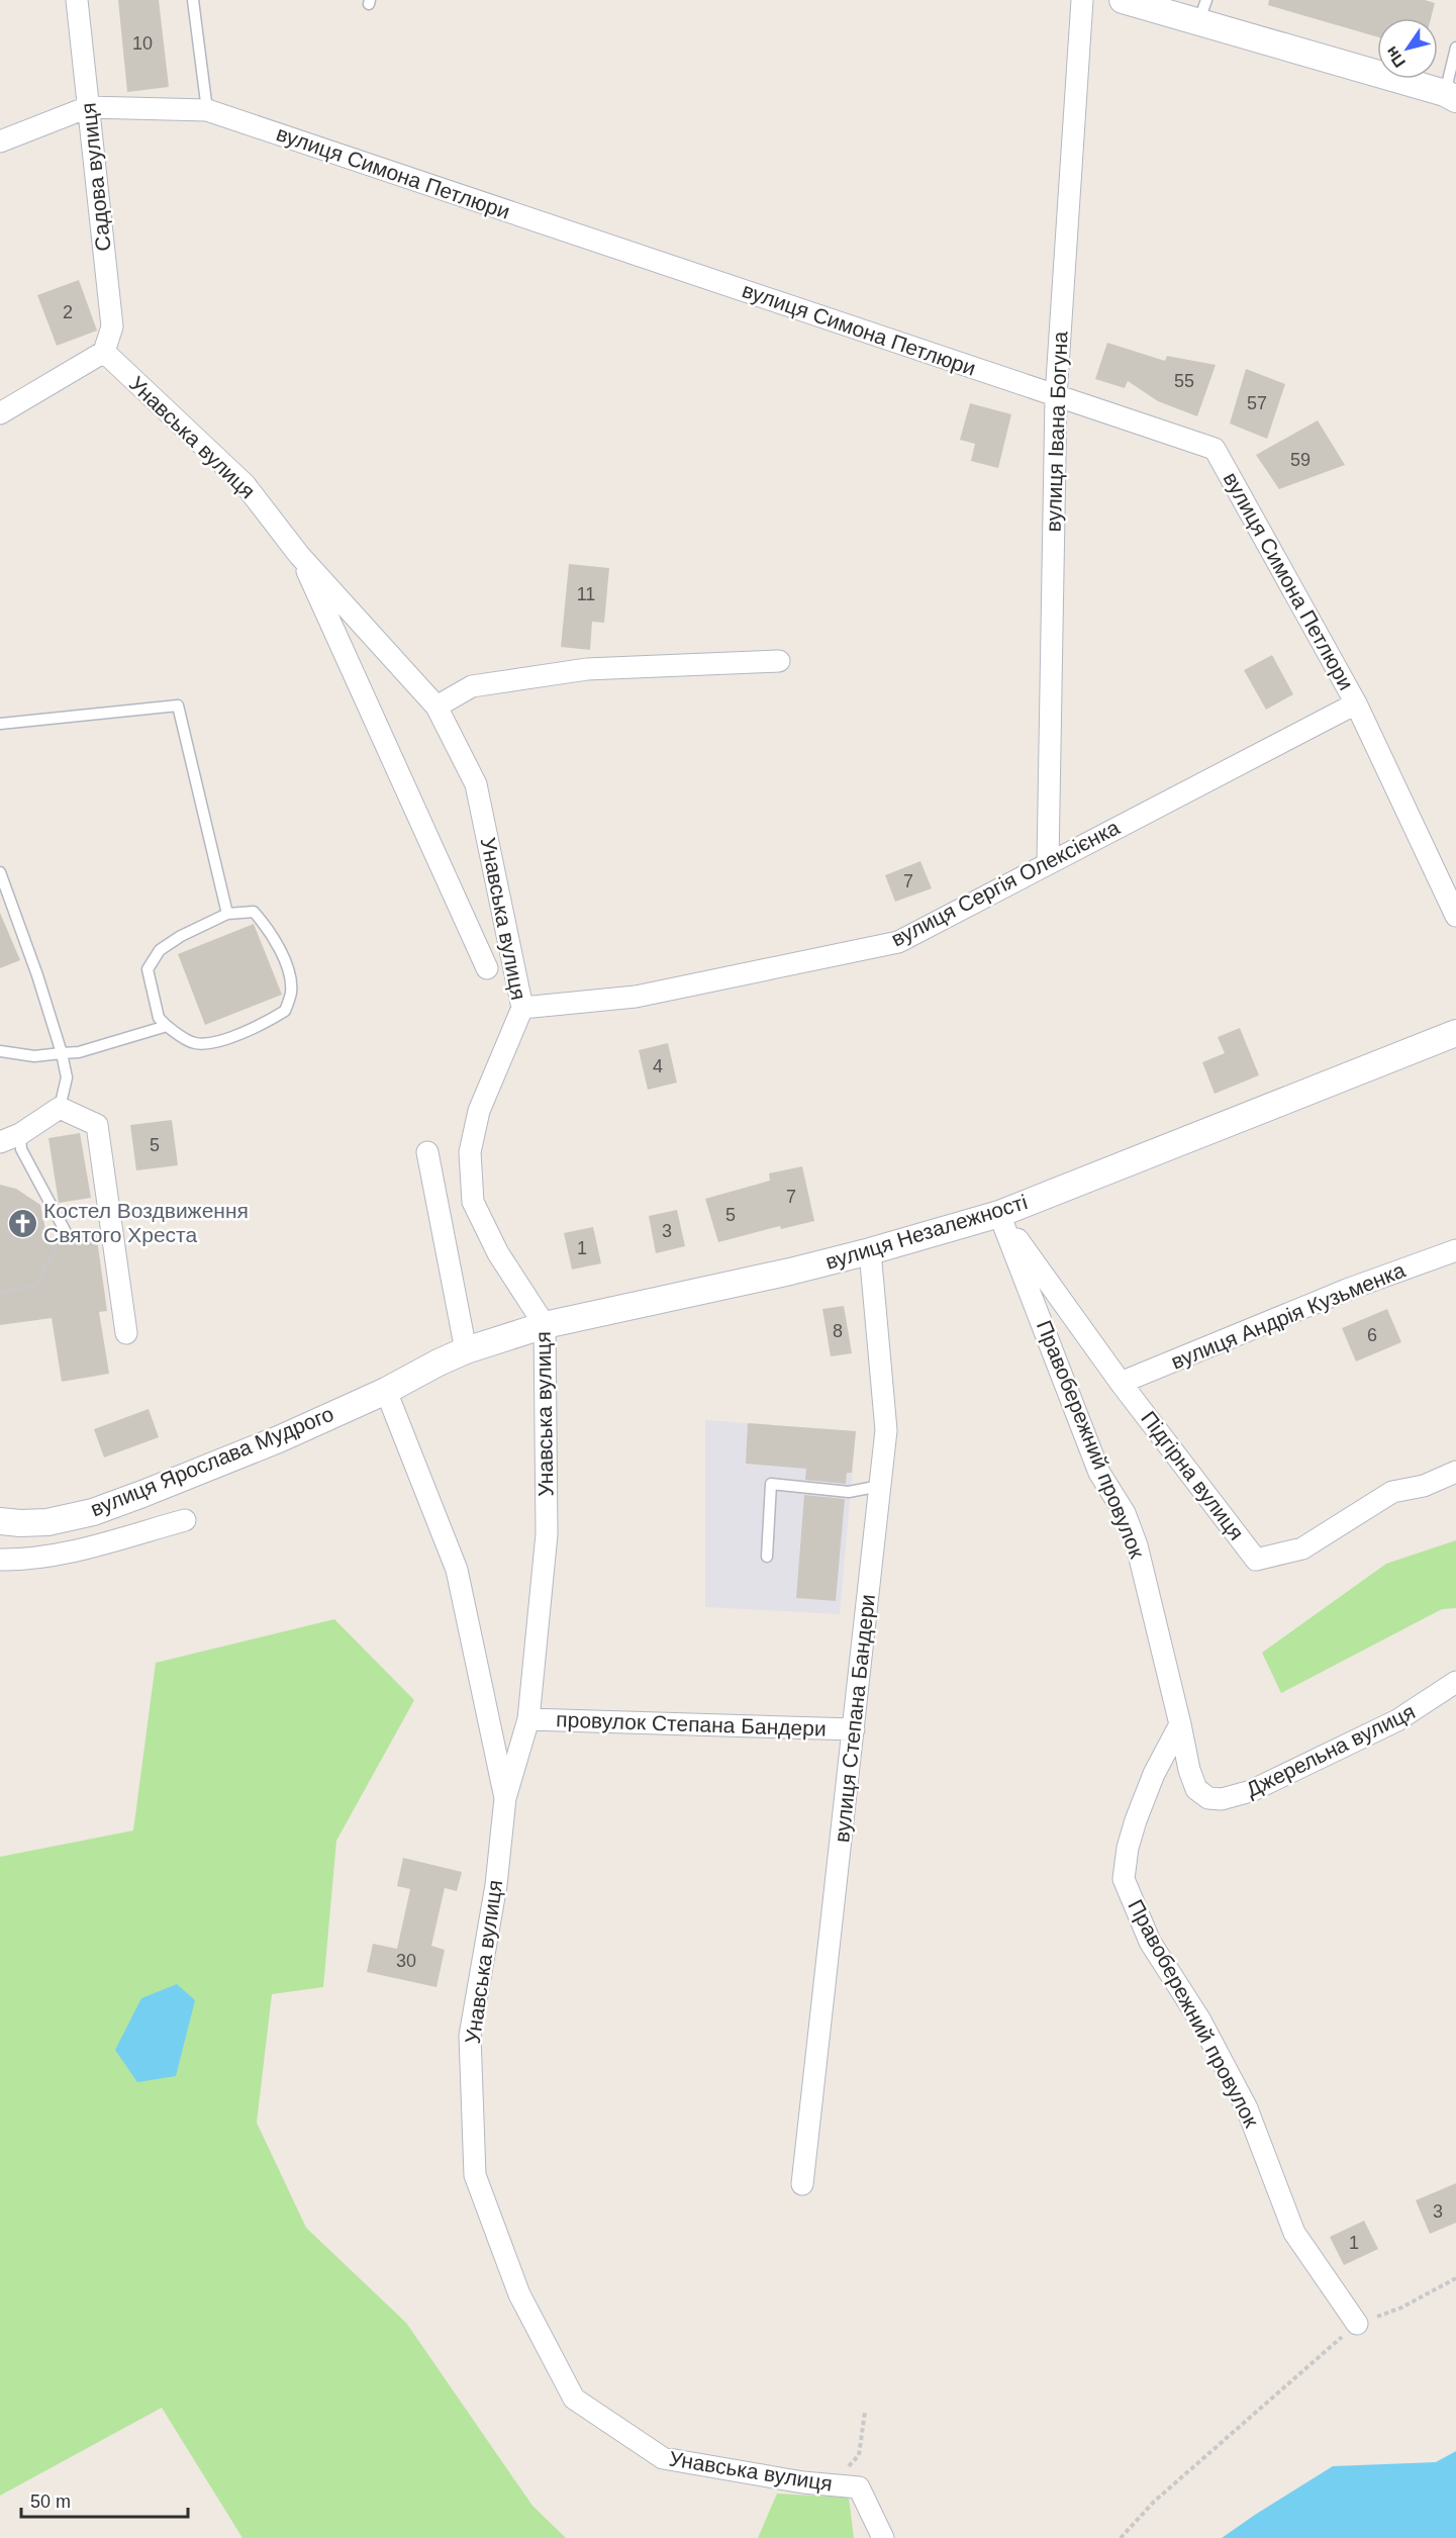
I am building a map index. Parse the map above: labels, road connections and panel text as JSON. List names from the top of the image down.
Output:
{
  "streets": {
    "street": [
      "вулиця Симона Петлюри",
      "Садова вулиця",
      "вулиця Івана Богуна",
      "Унавська вулиця",
      "вулиця Сергія Олексієнка",
      "вулиця Незалежності",
      "вулиця Андрія Кузьменка",
      "Правобережний провулок",
      "вулиця Ярослава Мудрого",
      "Підгірна вулиця",
      "вулиця Степана Бандери",
      "провулок Степана Бандери",
      "Джерельна вулиця"
    ]
  },
  "crossings": [
    ["вулиця Симона Петлюри", "Садова вулиця"],
    ["вулиця Симона Петлюри", "вулиця Івана Богуна"],
    ["вулиця Симона Петлюри", "вулиця Сергія Олексієнка"],
    ["Садова вулиця", "Унавська вулиця"],
    ["вулиця Івана Богуна", "вулиця Сергія Олексієнка"],
    ["Унавська вулиця", "вулиця Сергія Олексієнка"],
    ["Унавська вулиця", "вулиця Незалежності"],
    ["Унавська вулиця", "вулиця Ярослава Мудрого"],
    ["Унавська вулиця", "провулок Степана Бандери"],
    ["вулиця Незалежності", "Правобережний провулок"],
    ["вулиця Незалежності", "вулиця Ярослава Мудрого"],
    ["вулиця Незалежності", "Підгірна вулиця"],
    ["вулиця Незалежності", "вулиця Степана Бандери"],
    ["вулиця Андрія Кузьменка", "Підгірна вулиця"],
    ["Правобережний провулок", "Підгірна вулиця"],
    ["Правобережний провулок", "Джерельна вулиця"],
    ["вулиця Степана Бандери", "провулок Степана Бандери"]
  ],
  "places": {
    "church": ["Костел Воздвиження Святого Хреста"]
  },
  "house_numbers": [
    "10",
    "2",
    "55",
    "57",
    "59",
    "11",
    "7",
    "4",
    "5",
    "7",
    "5",
    "3",
    "1",
    "8",
    "6",
    "30",
    "3",
    "1"
  ],
  "scale_bar": "50 m",
  "north": "bottom left"
}
